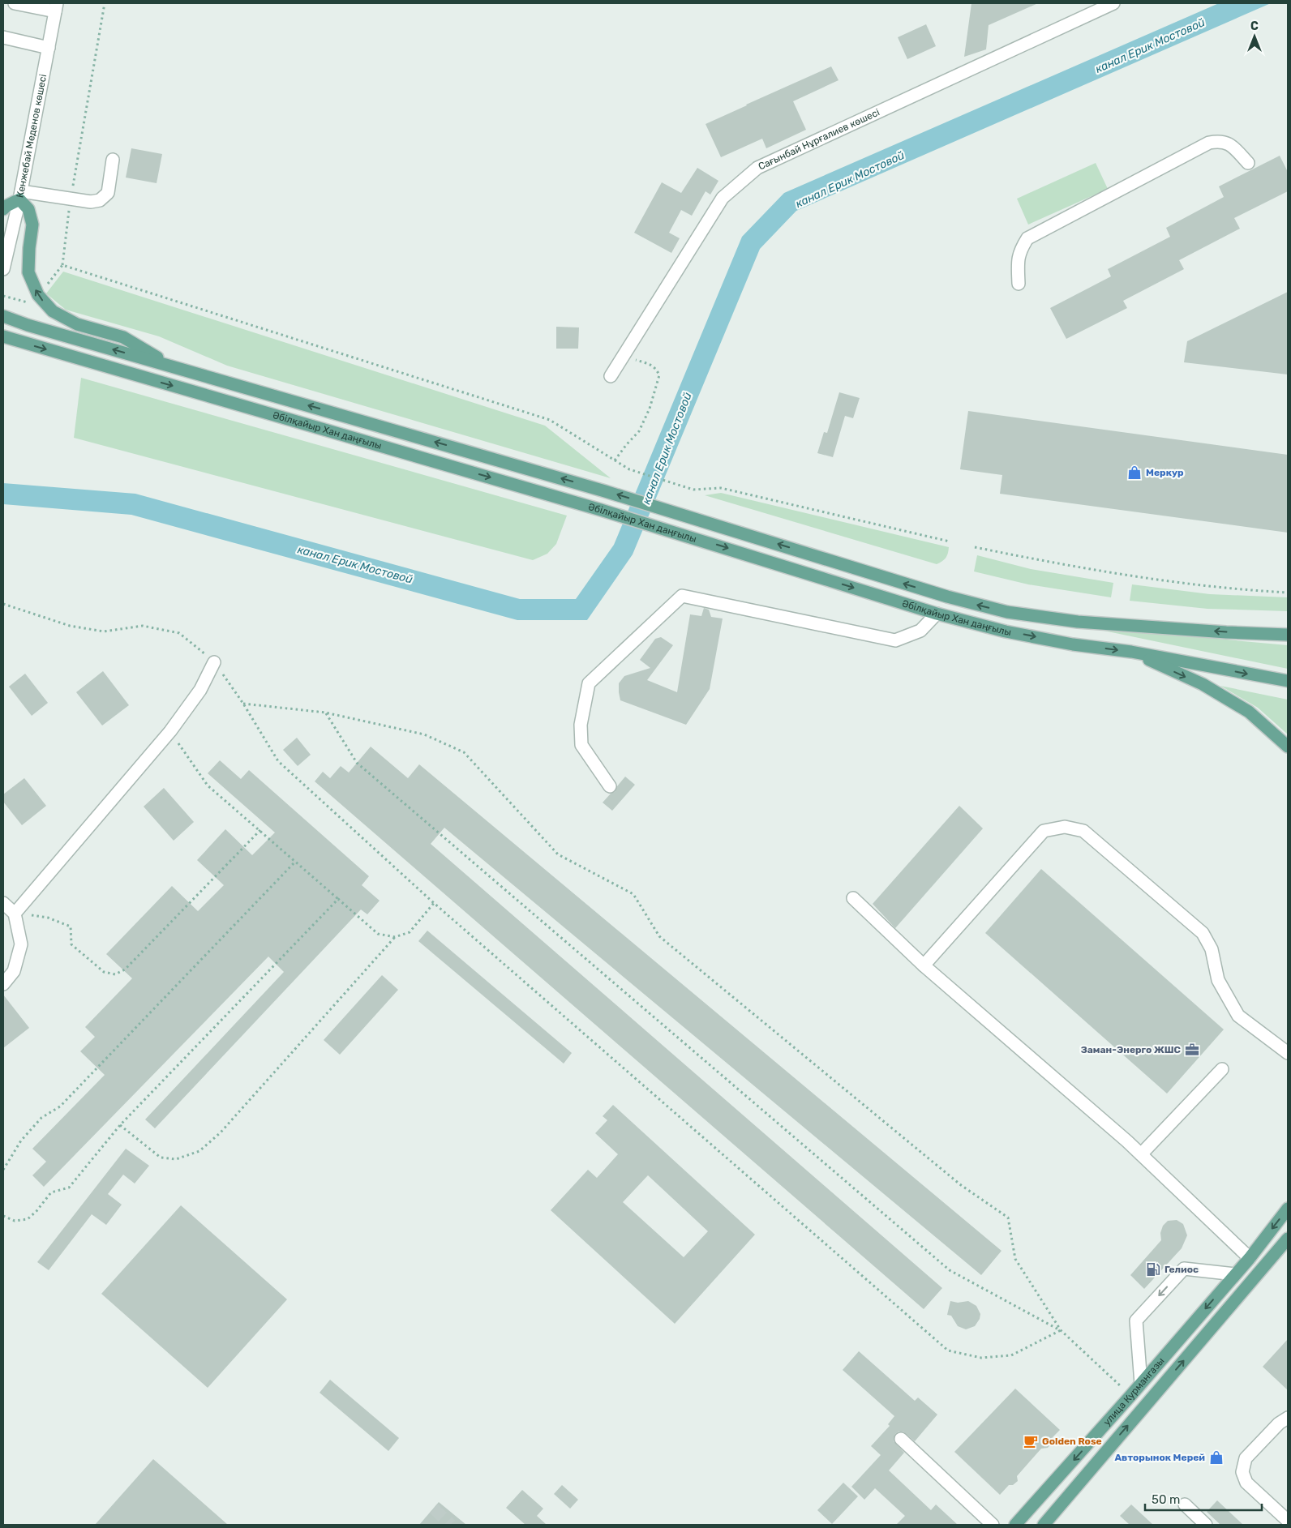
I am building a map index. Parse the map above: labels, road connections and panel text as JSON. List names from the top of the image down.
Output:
{
  "streets": {
    "main road": ["Әбілқайыр Хан даңғылы", "улица Курмангазы"],
    "street": ["Кенжебай Меденов көшесі", "Сағынбай Нұрғалиев көшесі"]
  },
  "water": ["канал Ерик Мостовой"],
  "places": {
    "shop": ["Меркур", "Авторынок Мерей"],
    "office": ["Заман-Энерго ЖШС"],
    "fuel station": ["Гелиос"],
    "cafe": ["Golden Rose"]
  },
  "scale_bar": "50 m",
  "north": "top"
}
